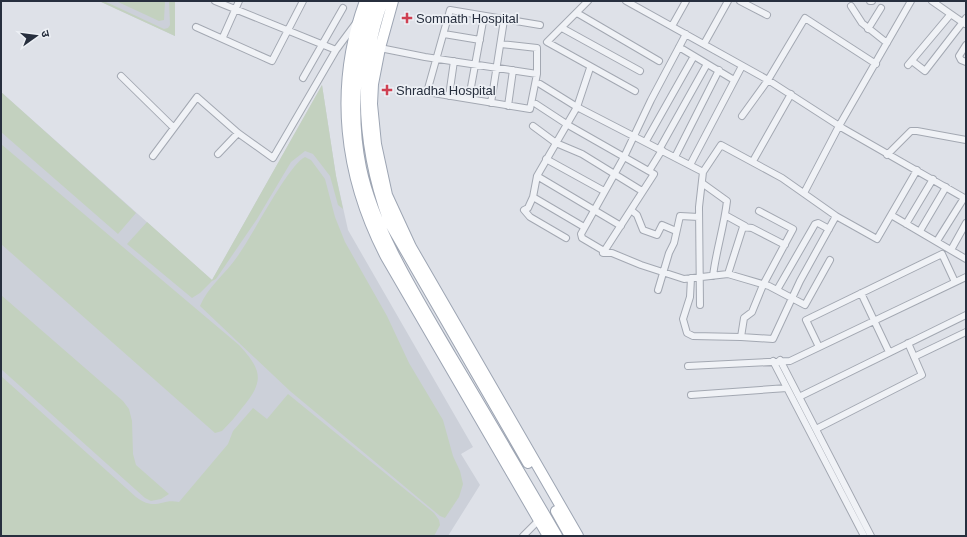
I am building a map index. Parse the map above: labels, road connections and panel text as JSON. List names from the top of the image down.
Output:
{
  "places": {
    "health": ["Somnath Hospital", "Shradha Hospital"]
  },
  "north": "right"
}
